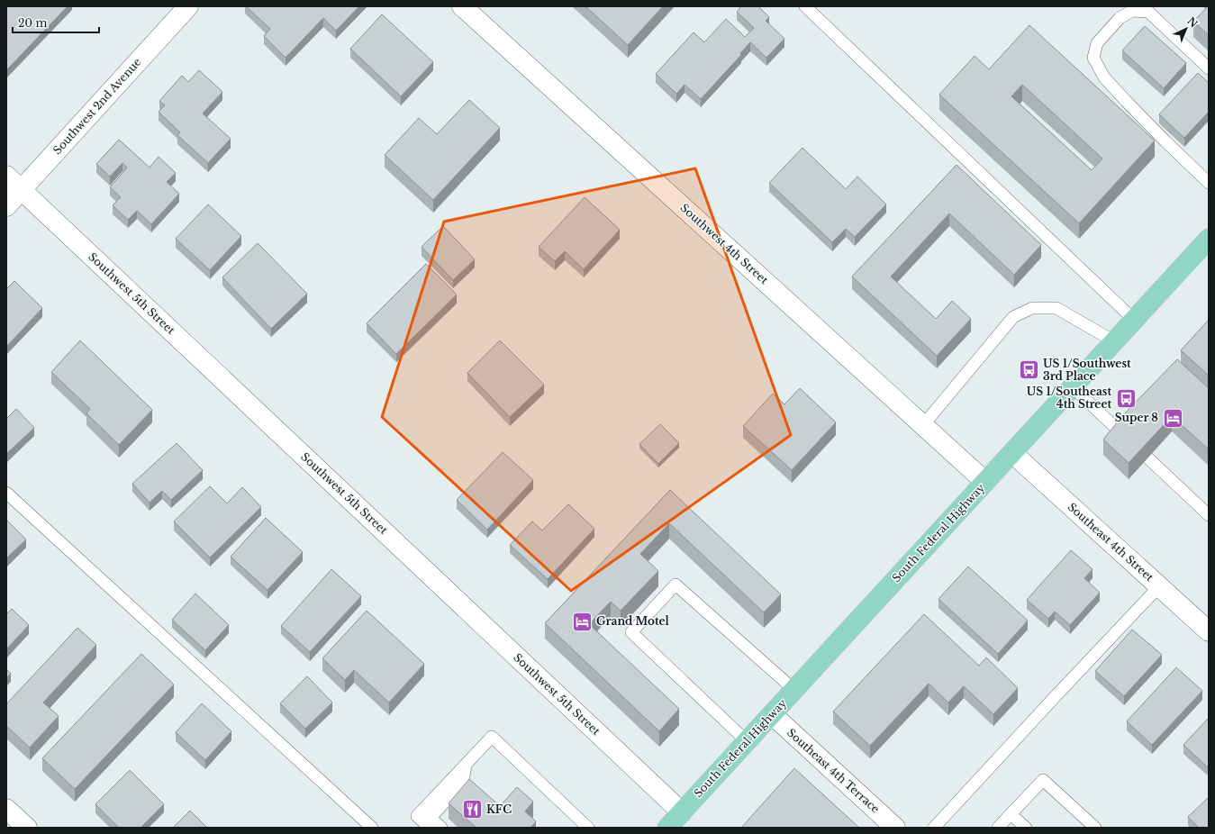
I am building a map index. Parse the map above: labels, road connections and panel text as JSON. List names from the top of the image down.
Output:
{
  "streets": {
    "main road": ["South Federal Highway"],
    "street": [
      "Southwest 2nd Avenue",
      "Southwest 4th Street",
      "Southwest 5th Street",
      "Southeast 4th Street",
      "Southeast 4th Terrace"
    ]
  },
  "crossings": [
    ["Southwest 2nd Avenue", "Southwest 5th Street"],
    ["Southwest 4th Street", "South Federal Highway"],
    ["Southwest 5th Street", "South Federal Highway"],
    ["South Federal Highway", "Southeast 4th Street"],
    ["South Federal Highway", "Southeast 4th Terrace"]
  ],
  "places": {
    "bus stop": ["US 1/Southwest 3rd Place", "US 1/Southeast 4th Street"],
    "hotel": ["Super 8", "Grand Motel"],
    "restaurant": ["KFC"]
  },
  "scale_bar": "20 m",
  "north": "top right"
}
